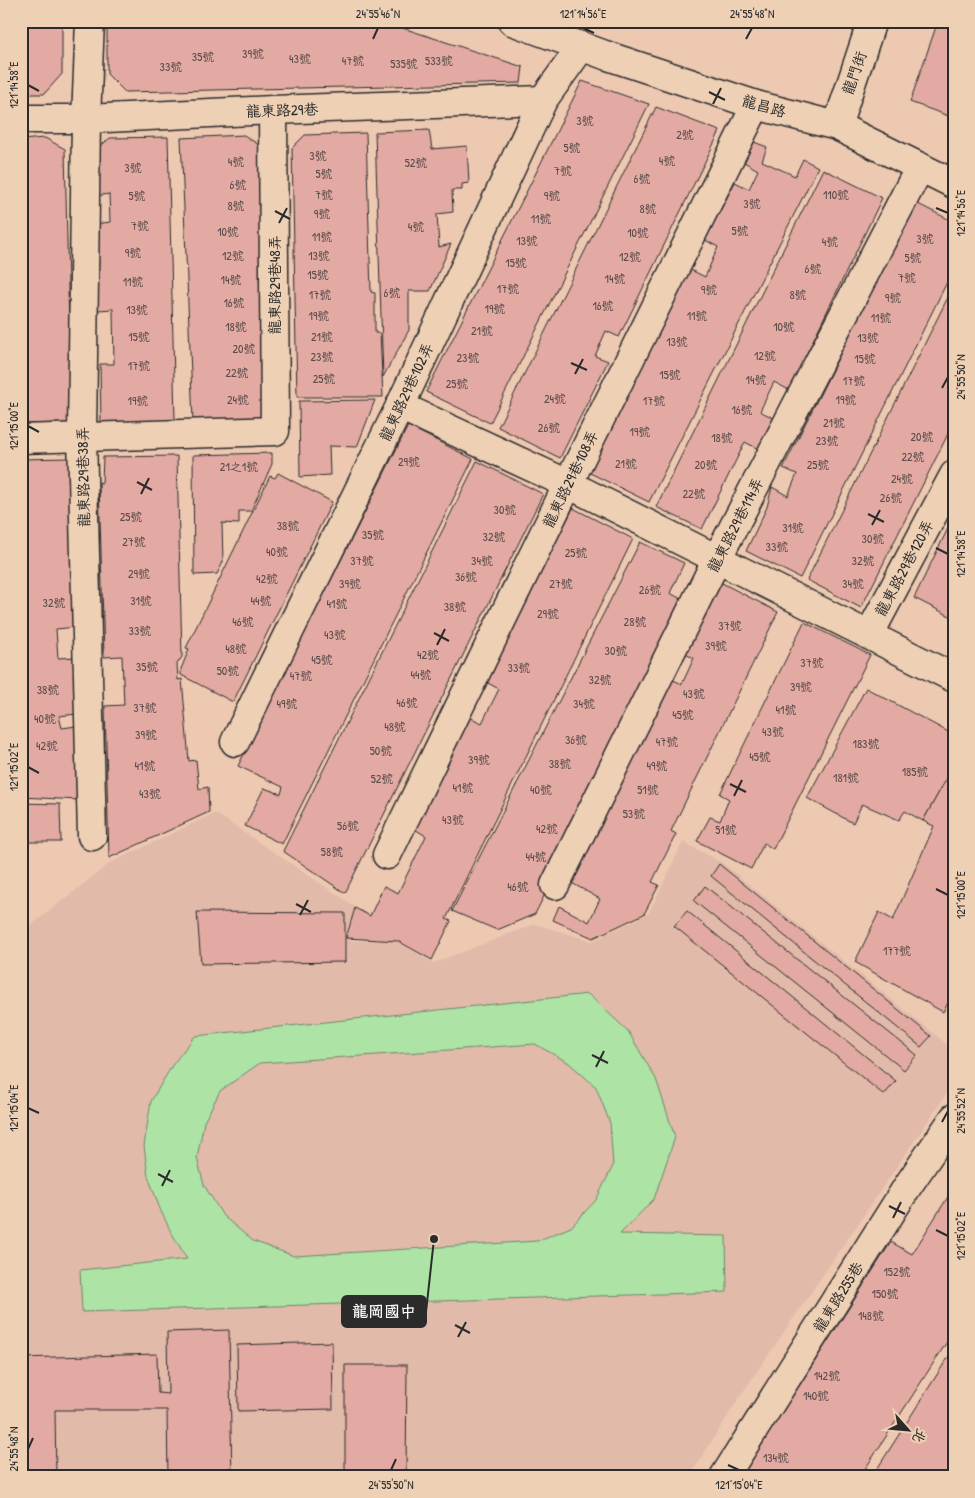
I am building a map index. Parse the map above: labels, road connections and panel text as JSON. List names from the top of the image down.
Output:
{
  "streets": {
    "street": [
      "龍門街",
      "龍昌路",
      "龍東路29巷",
      "龍東路29巷48弄",
      "龍東路29巷102弄",
      "龍東路29巷38弄",
      "龍東路29巷108弄",
      "龍東路29巷114弄",
      "龍東路29巷120弄",
      "龍東路255巷"
    ]
  },
  "crossings": [
    ["龍門街", "龍昌路"],
    ["龍昌路", "龍東路29巷102弄"],
    ["龍昌路", "龍東路29巷108弄"],
    ["龍昌路", "龍東路29巷114弄"],
    ["龍東路29巷", "龍東路29巷48弄"],
    ["龍東路29巷", "龍東路29巷102弄"],
    ["龍東路29巷", "龍東路29巷38弄"],
    ["龍東路29巷48弄", "龍東路29巷38弄"]
  ],
  "places": ["龍岡國中"],
  "house_numbers": [
    "39號",
    "35號",
    "43號",
    "47號",
    "533號",
    "535號",
    "33號",
    "3號",
    "2號",
    "5號",
    "3號",
    "4號",
    "4號",
    "52號",
    "3號",
    "7號",
    "5號",
    "6號",
    "6號",
    "7號",
    "110號",
    "5號",
    "9號",
    "3號",
    "8號",
    "8號",
    "9號",
    "11號",
    "7號",
    "4號",
    "5號",
    "10號",
    "10號",
    "11號",
    "3號",
    "13號",
    "4號",
    "9號",
    "12號",
    "13號",
    "12號",
    "5號",
    "15號",
    "6號",
    "15號",
    "7號",
    "14號",
    "14號",
    "11號",
    "17號",
    "9號",
    "6號",
    "17號",
    "8號",
    "9號",
    "16號",
    "16號",
    "19號",
    "13號",
    "19號",
    "11號",
    "11號",
    "18號",
    "10號",
    "21號",
    "15號",
    "21號",
    "13號",
    "13號",
    "20號",
    "12號",
    "23號",
    "23號",
    "15號",
    "17號",
    "22號",
    "15號",
    "25號",
    "14號",
    "17號",
    "25號",
    "24號",
    "24號",
    "19號",
    "19號",
    "17號",
    "16號",
    "21號",
    "26號",
    "19號",
    "20號",
    "18號",
    "23號",
    "22號",
    "29號",
    "21號",
    "20號",
    "25號",
    "21之1號",
    "24號",
    "22號",
    "26號",
    "30號",
    "25號",
    "38號",
    "31號",
    "35號",
    "32號",
    "30號",
    "27號",
    "33號",
    "40號",
    "25號",
    "37號",
    "34號",
    "32號",
    "29號",
    "36號",
    "42號",
    "39號",
    "27號",
    "34號",
    "26號",
    "31號",
    "44號",
    "32號",
    "41號",
    "38號",
    "29號",
    "46號",
    "28號",
    "37號",
    "33號",
    "43號",
    "39號",
    "48號",
    "30號",
    "42號",
    "45號",
    "37號",
    "35號",
    "33號",
    "50號",
    "44號",
    "47號",
    "32號",
    "39號",
    "38號",
    "43號",
    "46號",
    "49號",
    "34號",
    "37號",
    "41號",
    "45號",
    "40號",
    "48號",
    "43號",
    "39號",
    "36號",
    "47號",
    "183號",
    "42號",
    "50號",
    "45號",
    "39號",
    "38號",
    "41號",
    "49號",
    "185號",
    "181號",
    "52號",
    "41號",
    "40號",
    "51號",
    "43號",
    "53號",
    "43號",
    "56號",
    "42號",
    "51號",
    "58號",
    "44號",
    "46號",
    "177號",
    "152號",
    "150號",
    "148號",
    "142號",
    "140號",
    "134號"
  ],
  "north": "bottom right",
  "coordinates": [
    "24°55'46\"N",
    "121°14'56\"E",
    "24°55'48\"N",
    "121°14'58\"E",
    "24°55'50\"N",
    "121°15'00\"E",
    "121°15'02\"E",
    "121°15'04\"E",
    "24°55'52\"N"
  ]
}
